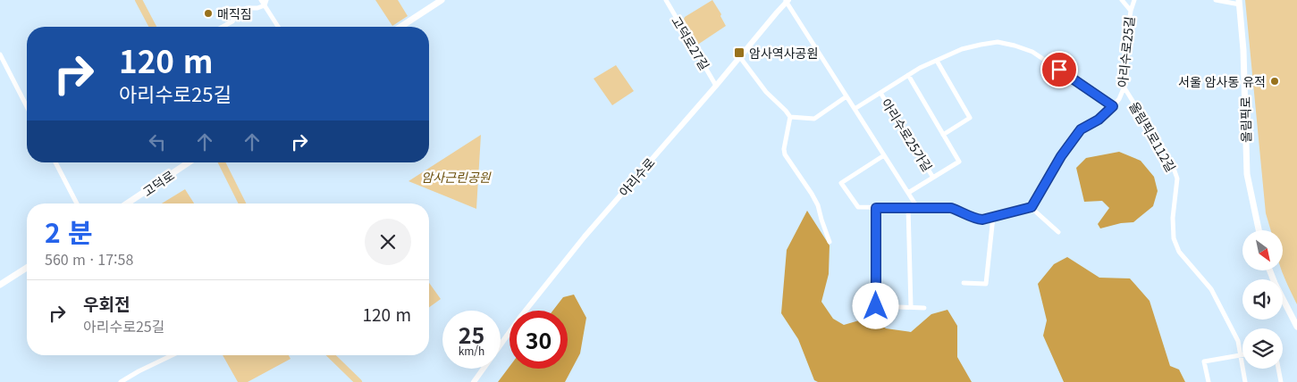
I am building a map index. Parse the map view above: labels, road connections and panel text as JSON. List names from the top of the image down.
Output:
{
  "streets": {
    "main road": ["올림픽로", "고덕로"],
    "street": [
      "고덕로27길",
      "아리수로25길",
      "아리수로25가길",
      "올림픽로112길",
      "아리수로"
    ]
  },
  "crossings": [
    ["고덕로27길", "아리수로"],
    ["아리수로25길", "아리수로25가길"],
    ["아리수로25길", "올림픽로112길"]
  ],
  "parks": ["암사근린공원"],
  "places": {
    "other": ["매직짐", "서울 암사동 유적"],
    "transit": ["암사역사공원"]
  },
  "north": "bottom right",
  "page": {
    "turn": ["120 m", "아리수로25길"],
    "heading": ["2 분", "560 m · 17:58"],
    "list": [
      {
        "name": "우회전",
        "note": "아리수로25길",
        "value": "120 m"
      }
    ],
    "speed": "25 km/h",
    "limit": "30"
  }
}
